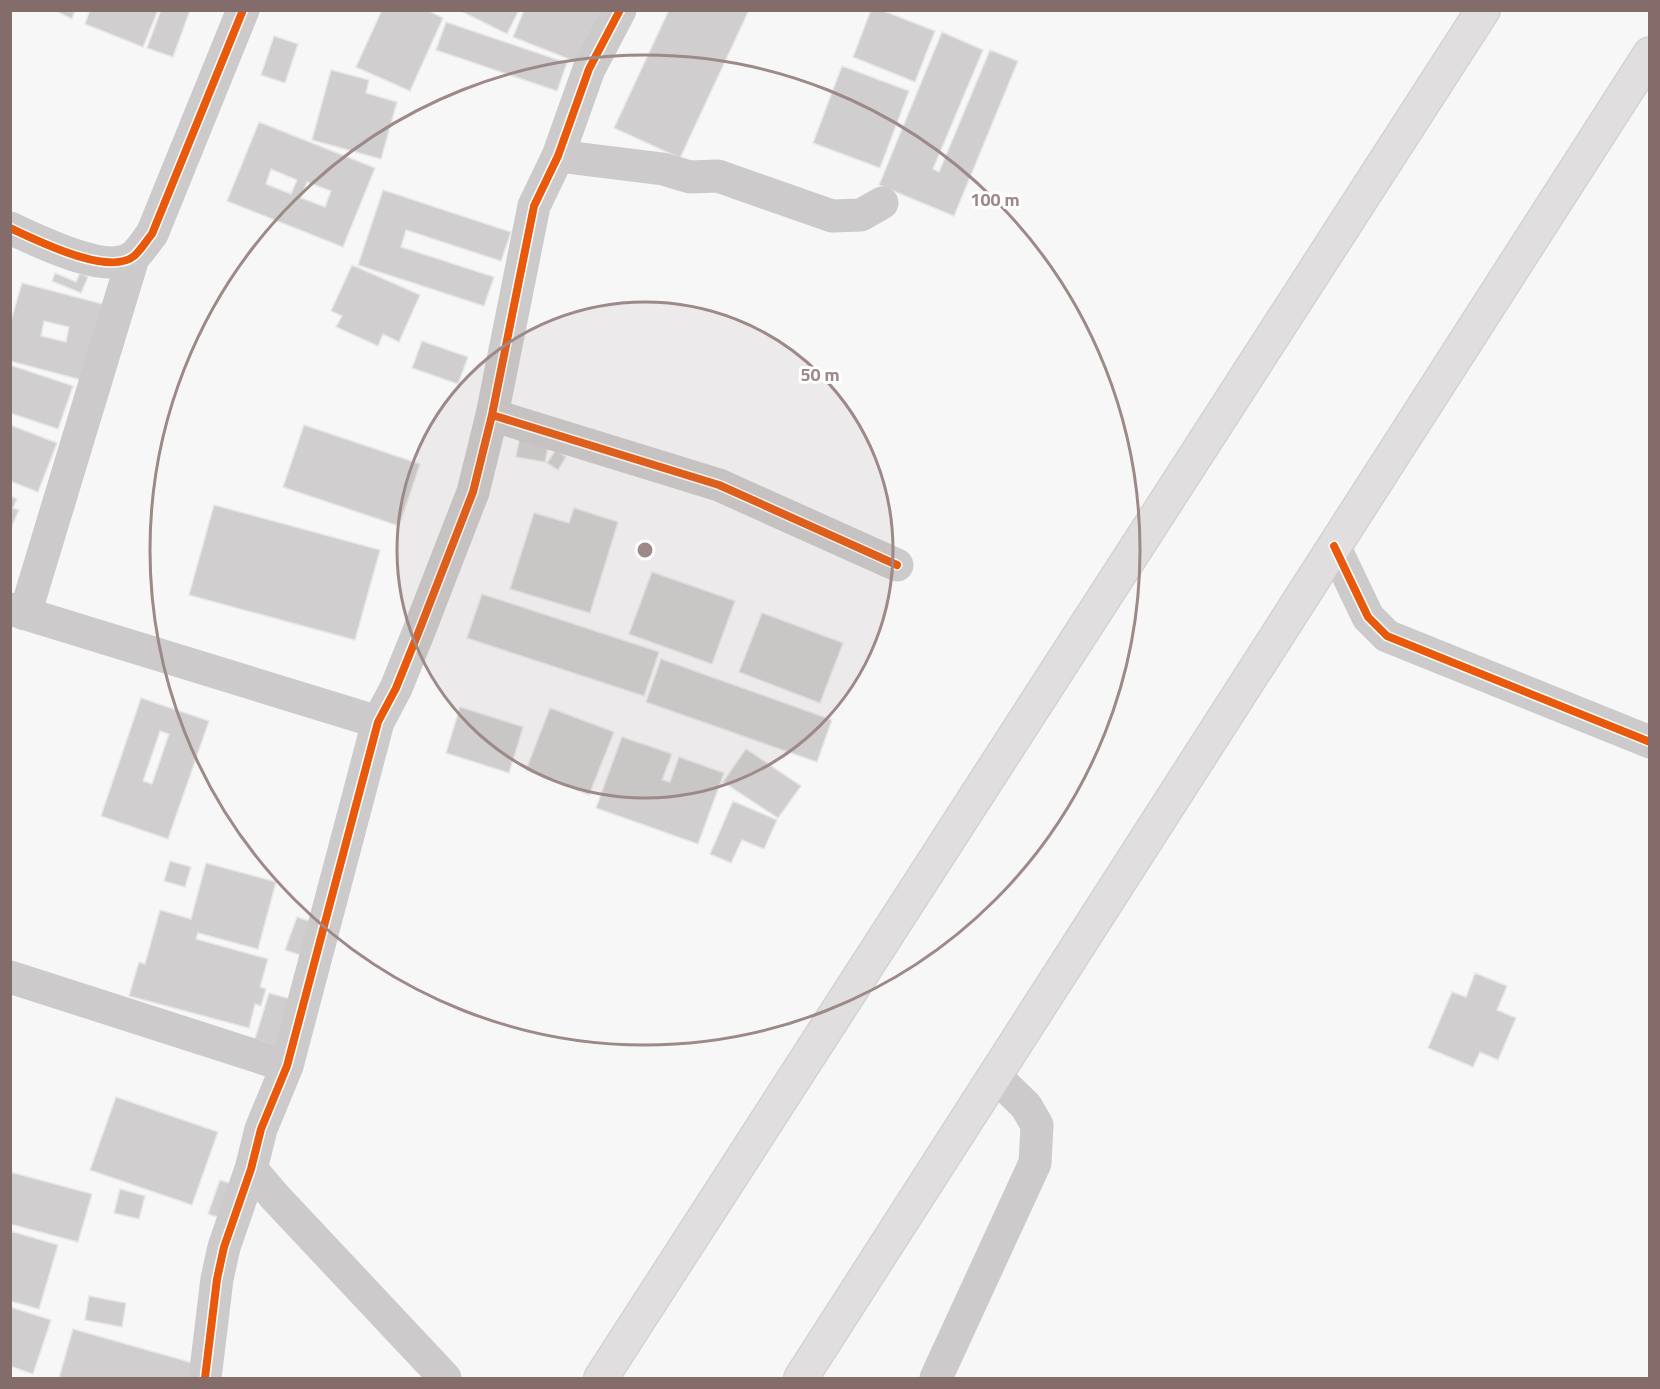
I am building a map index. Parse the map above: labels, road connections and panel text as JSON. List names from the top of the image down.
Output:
{
  "rings": ["100 m", "50 m"]
}
